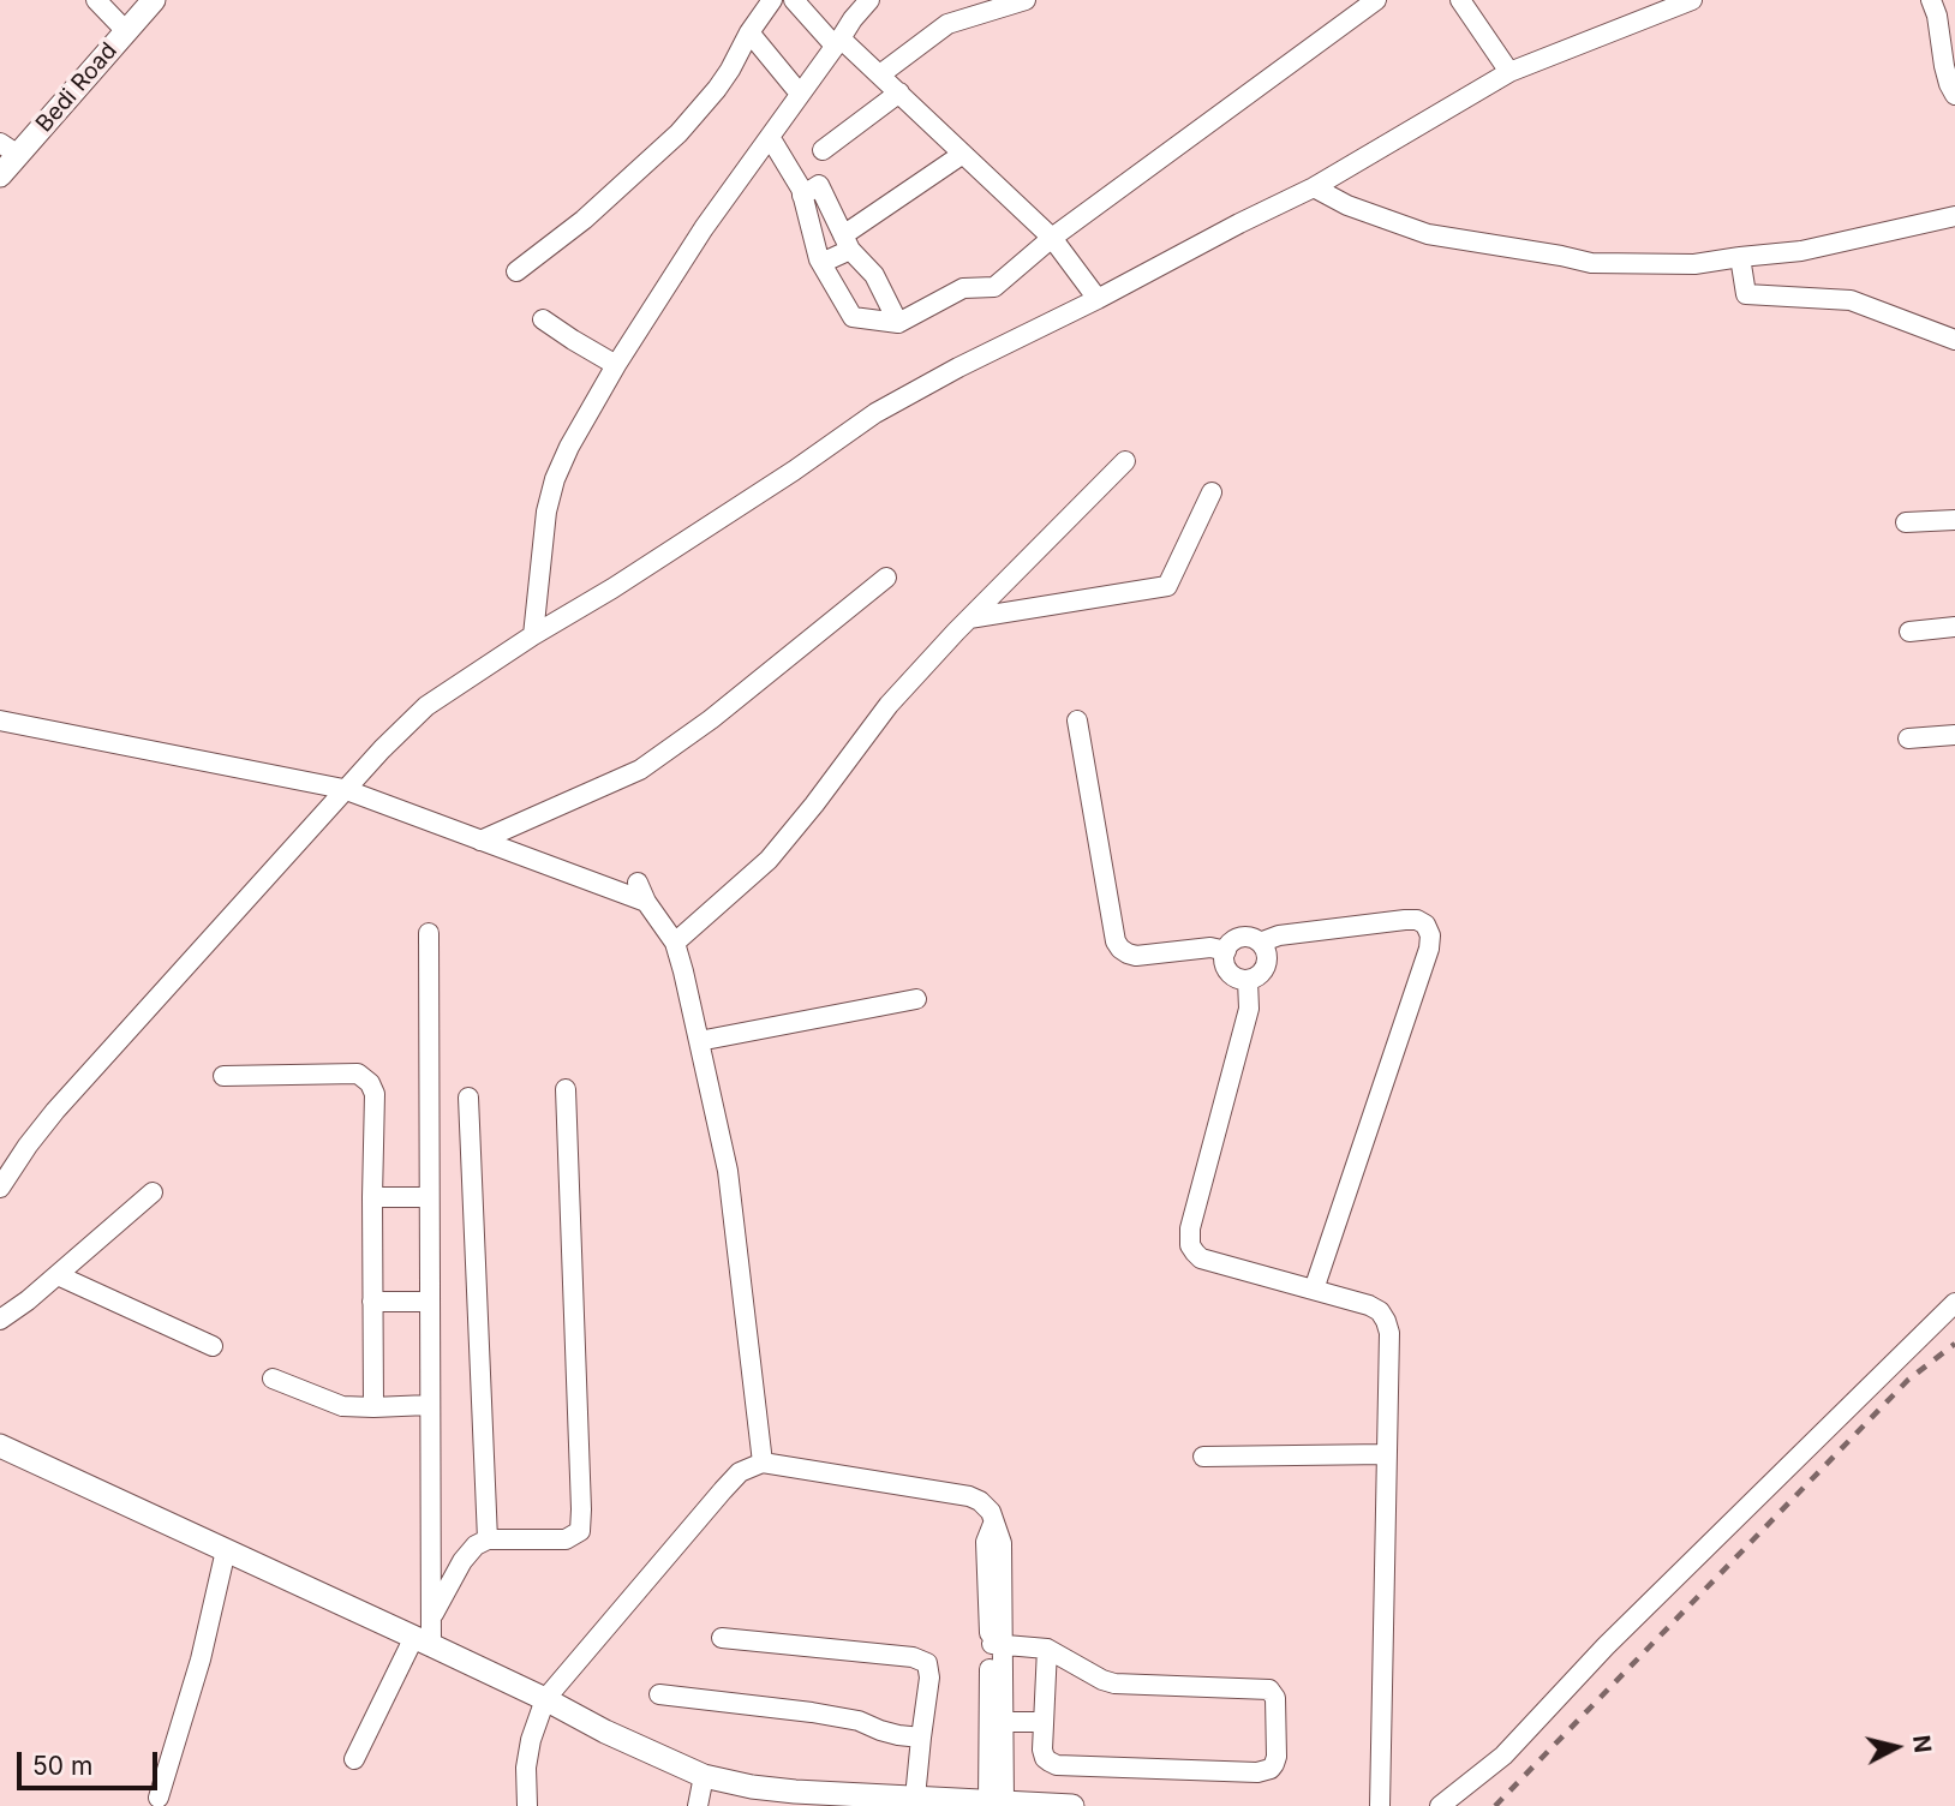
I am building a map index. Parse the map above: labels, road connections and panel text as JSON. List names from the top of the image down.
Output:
{
  "streets": {
    "main road": ["Bedi Road"]
  },
  "scale_bar": "50 m",
  "north": "right"
}
